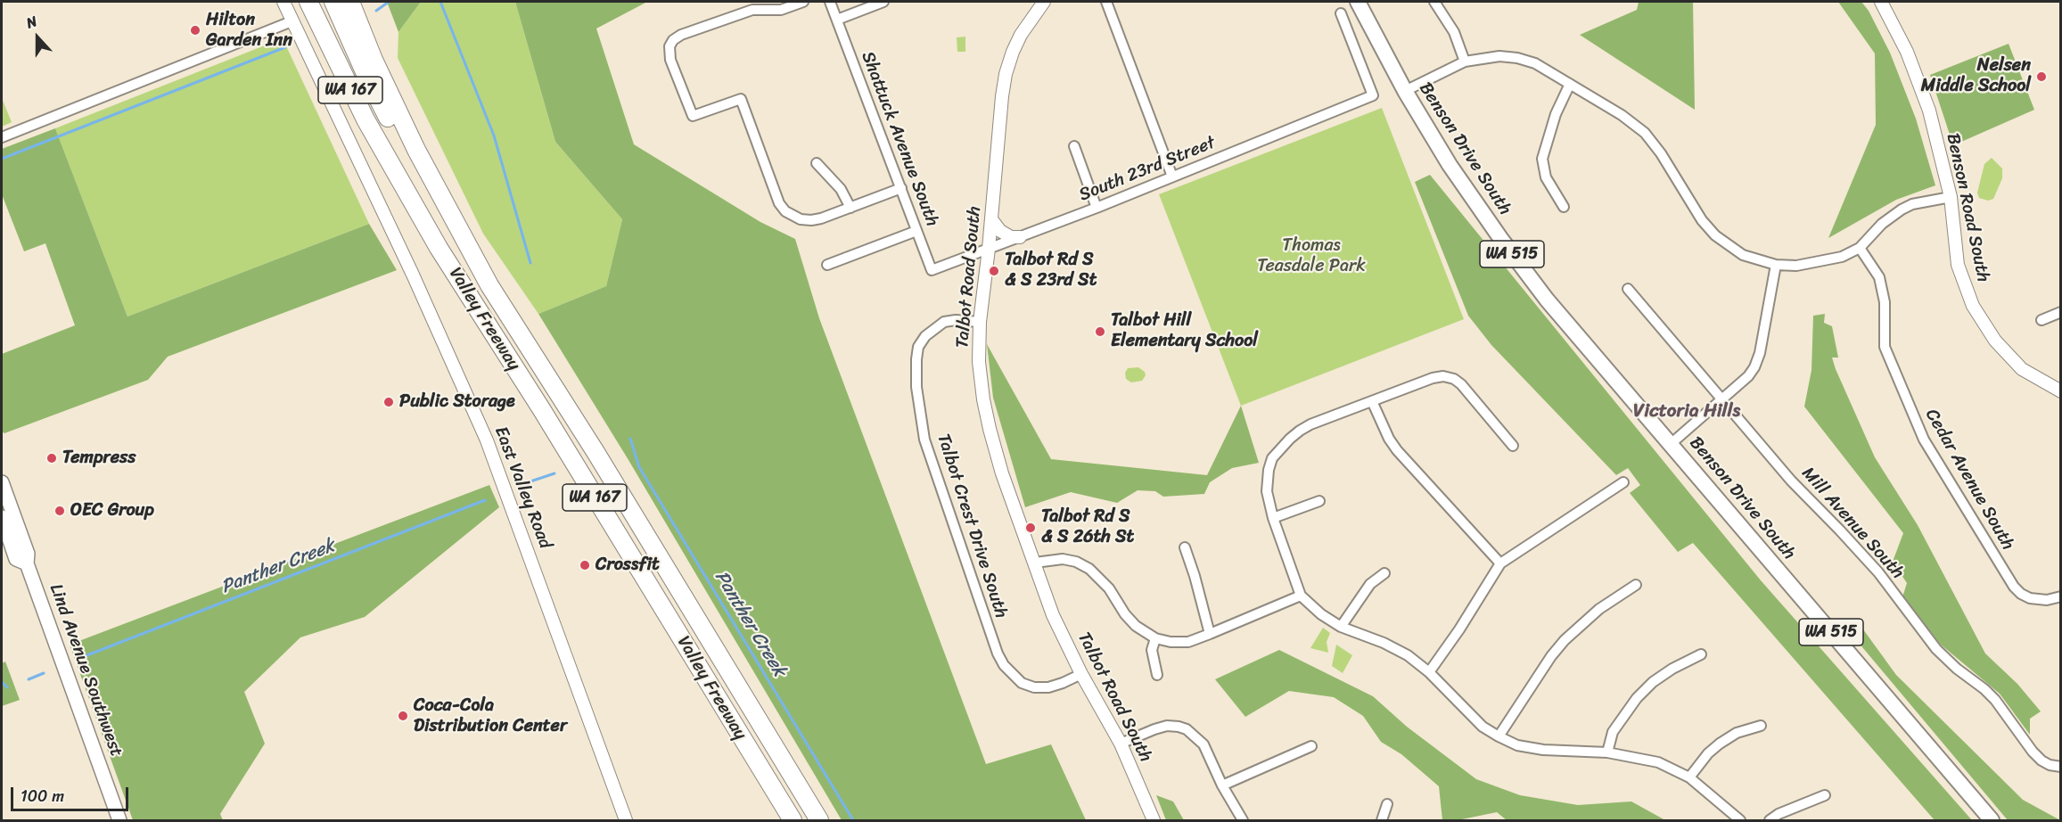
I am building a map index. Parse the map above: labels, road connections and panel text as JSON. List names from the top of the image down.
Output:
{
  "streets": {
    "highway": ["WA 167", "Valley Freeway"],
    "main road": ["Benson Drive South", "WA 515", "Lind Avenue Southwest"],
    "street": [
      "Shattuck Avenue South",
      "South 23rd Street",
      "Benson Road South",
      "Talbot Road South",
      "Cedar Avenue South",
      "East Valley Road",
      "Mill Avenue South",
      "Talbot Crest Drive South"
    ]
  },
  "crossings": [
    ["Shattuck Avenue South", "South 23rd Street"],
    ["South 23rd Street", "Talbot Road South"],
    ["Talbot Road South", "Talbot Crest Drive South"]
  ],
  "districts": ["Victoria Hills"],
  "water": ["Panther Creek"],
  "parks": ["Thomas Teasdale Park"],
  "places": [
    "Hilton Garden Inn",
    "Nelsen Middle School",
    "Talbot Rd S & S 23rd St",
    "Talbot Hill Elementary School",
    "Public Storage",
    "Tempress",
    "OEC Group",
    "Talbot Rd S & S 26th St",
    "Crossfit",
    "Coca-Cola Distribution Center"
  ],
  "scale_bar": "100 m",
  "north": "top"
}
